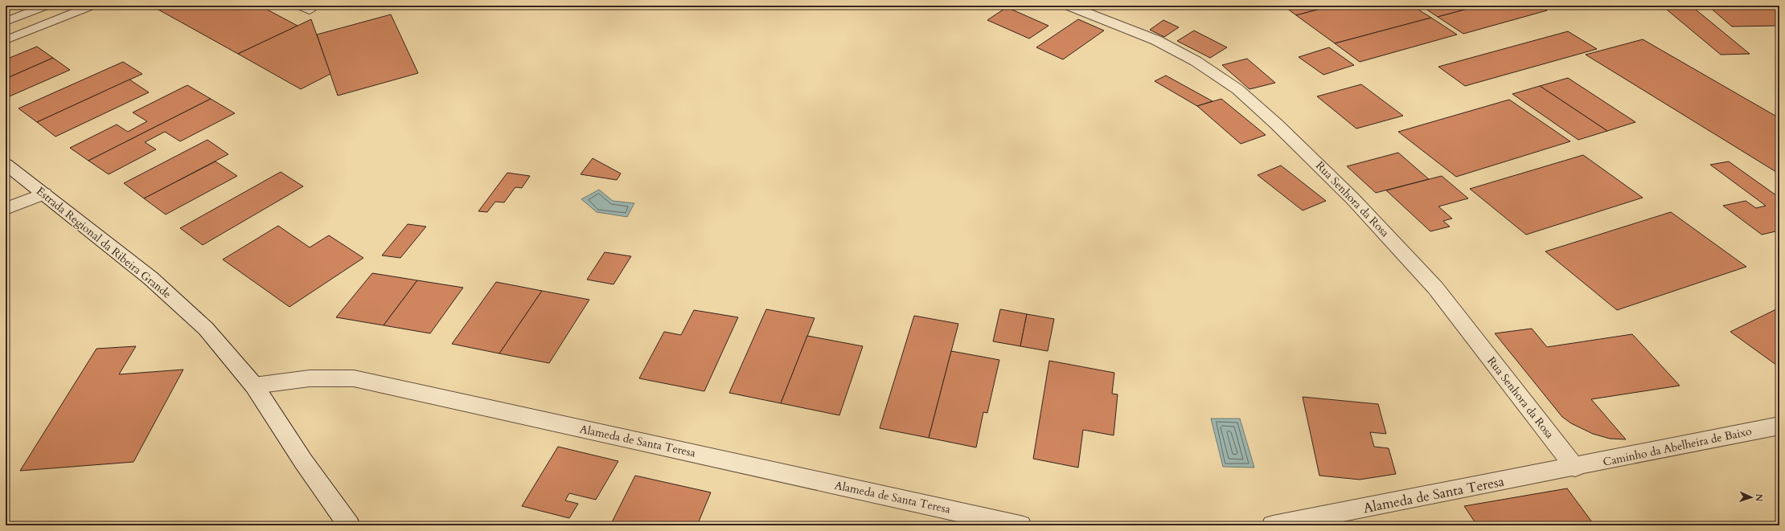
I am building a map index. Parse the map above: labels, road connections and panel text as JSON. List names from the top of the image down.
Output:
{
  "streets": {
    "street": [
      "Rua Senhora da Rosa",
      "Estrada Regional da Ribeira Grande",
      "Alameda de Santa Teresa",
      "Caminho da Abelheira de Baixo"
    ]
  },
  "crossings": [
    ["Rua Senhora da Rosa", "Alameda de Santa Teresa"],
    ["Rua Senhora da Rosa", "Caminho da Abelheira de Baixo"],
    ["Estrada Regional da Ribeira Grande", "Alameda de Santa Teresa"],
    ["Alameda de Santa Teresa", "Caminho da Abelheira de Baixo"]
  ],
  "north": "right"
}
